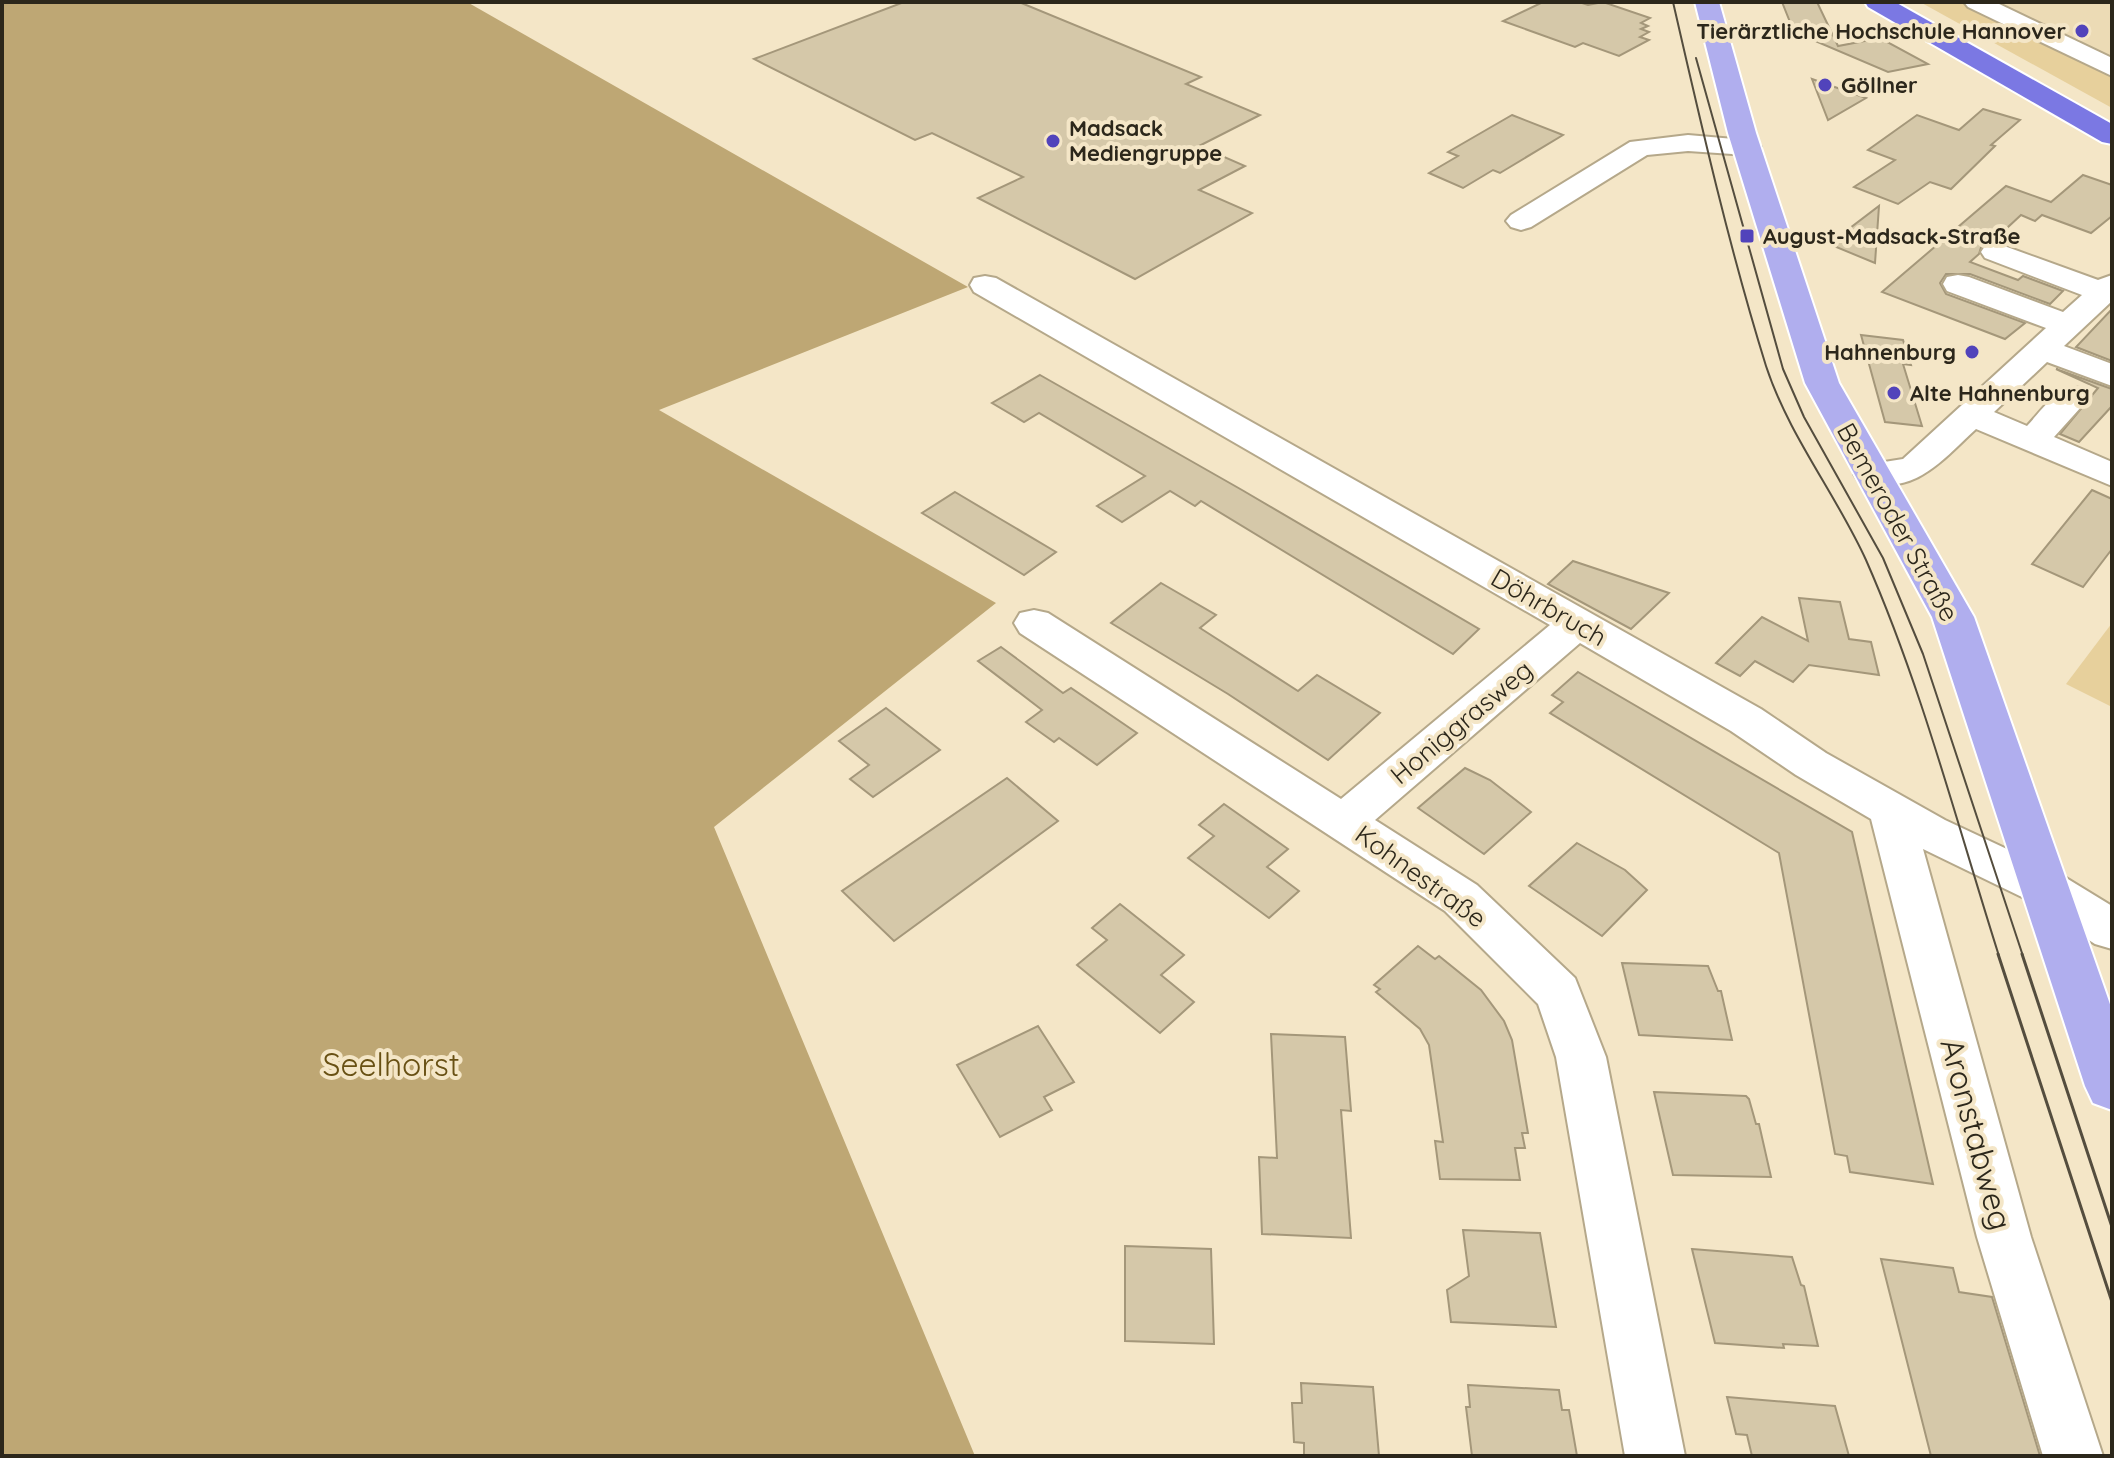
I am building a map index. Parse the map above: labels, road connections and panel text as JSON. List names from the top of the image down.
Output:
{
  "streets": {
    "main road": ["Bemeroder Straße"],
    "street": [
      "Döhrbruch",
      "Honiggrasweg",
      "Kohnestraße",
      "Aronstabweg"
    ]
  },
  "crossings": [
    ["Bemeroder Straße", "Döhrbruch"],
    ["Döhrbruch", "Honiggrasweg"],
    ["Döhrbruch", "Aronstabweg"],
    ["Honiggrasweg", "Kohnestraße"]
  ],
  "parks": ["Seelhorst"],
  "places": {
    "other": [
      "Tierärztliche Hochschule Hannover",
      "Göllner",
      "Madsack Mediengruppe",
      "Hahnenburg",
      "Alte Hahnenburg"
    ],
    "transit": ["August-Madsack-Straße"]
  }
}
